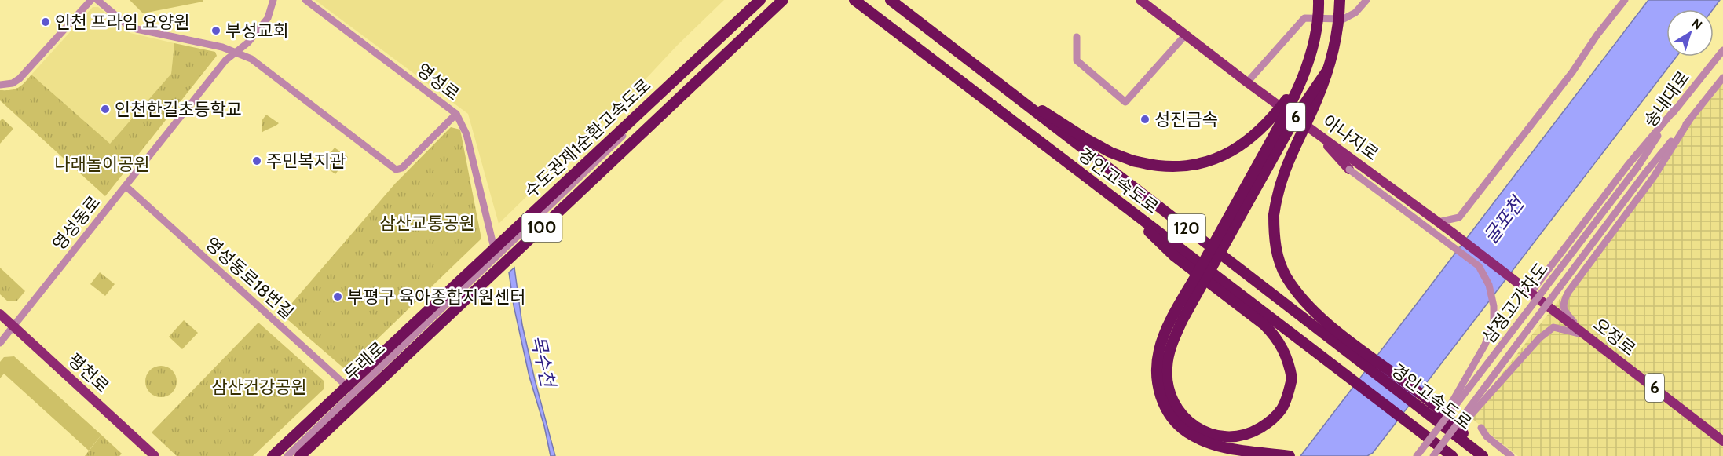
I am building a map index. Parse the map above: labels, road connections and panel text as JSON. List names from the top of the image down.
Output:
{
  "streets": {
    "highway": [
      "수도권제1순환고속도로",
      "경인고속도로",
      "100",
      "120"
    ],
    "main road": [
      "6",
      "아나지로",
      "오정로",
      "평천로"
    ],
    "street": [
      "영성로",
      "송내대로",
      "영성동로",
      "영성동로18번길",
      "삼정고가차도",
      "두레로"
    ]
  },
  "crossings": [
    ["영성로", "두레로"],
    ["송내대로", "삼정고가차도"],
    ["아나지로", "오정로"],
    ["영성동로", "영성동로18번길"],
    ["영성동로", "평천로"],
    ["영성동로18번길", "두레로"]
  ],
  "water": ["굴포천", "목수천"],
  "parks": ["나래놀이공원", "삼산교통공원", "삼산건강공원"],
  "places": [
    "인천 프라임 요양원",
    "부성교회",
    "인천한길초등학교",
    "성진금속",
    "주민복지관",
    "부평구 육아종합지원센터"
  ],
  "north": "top right"
}
